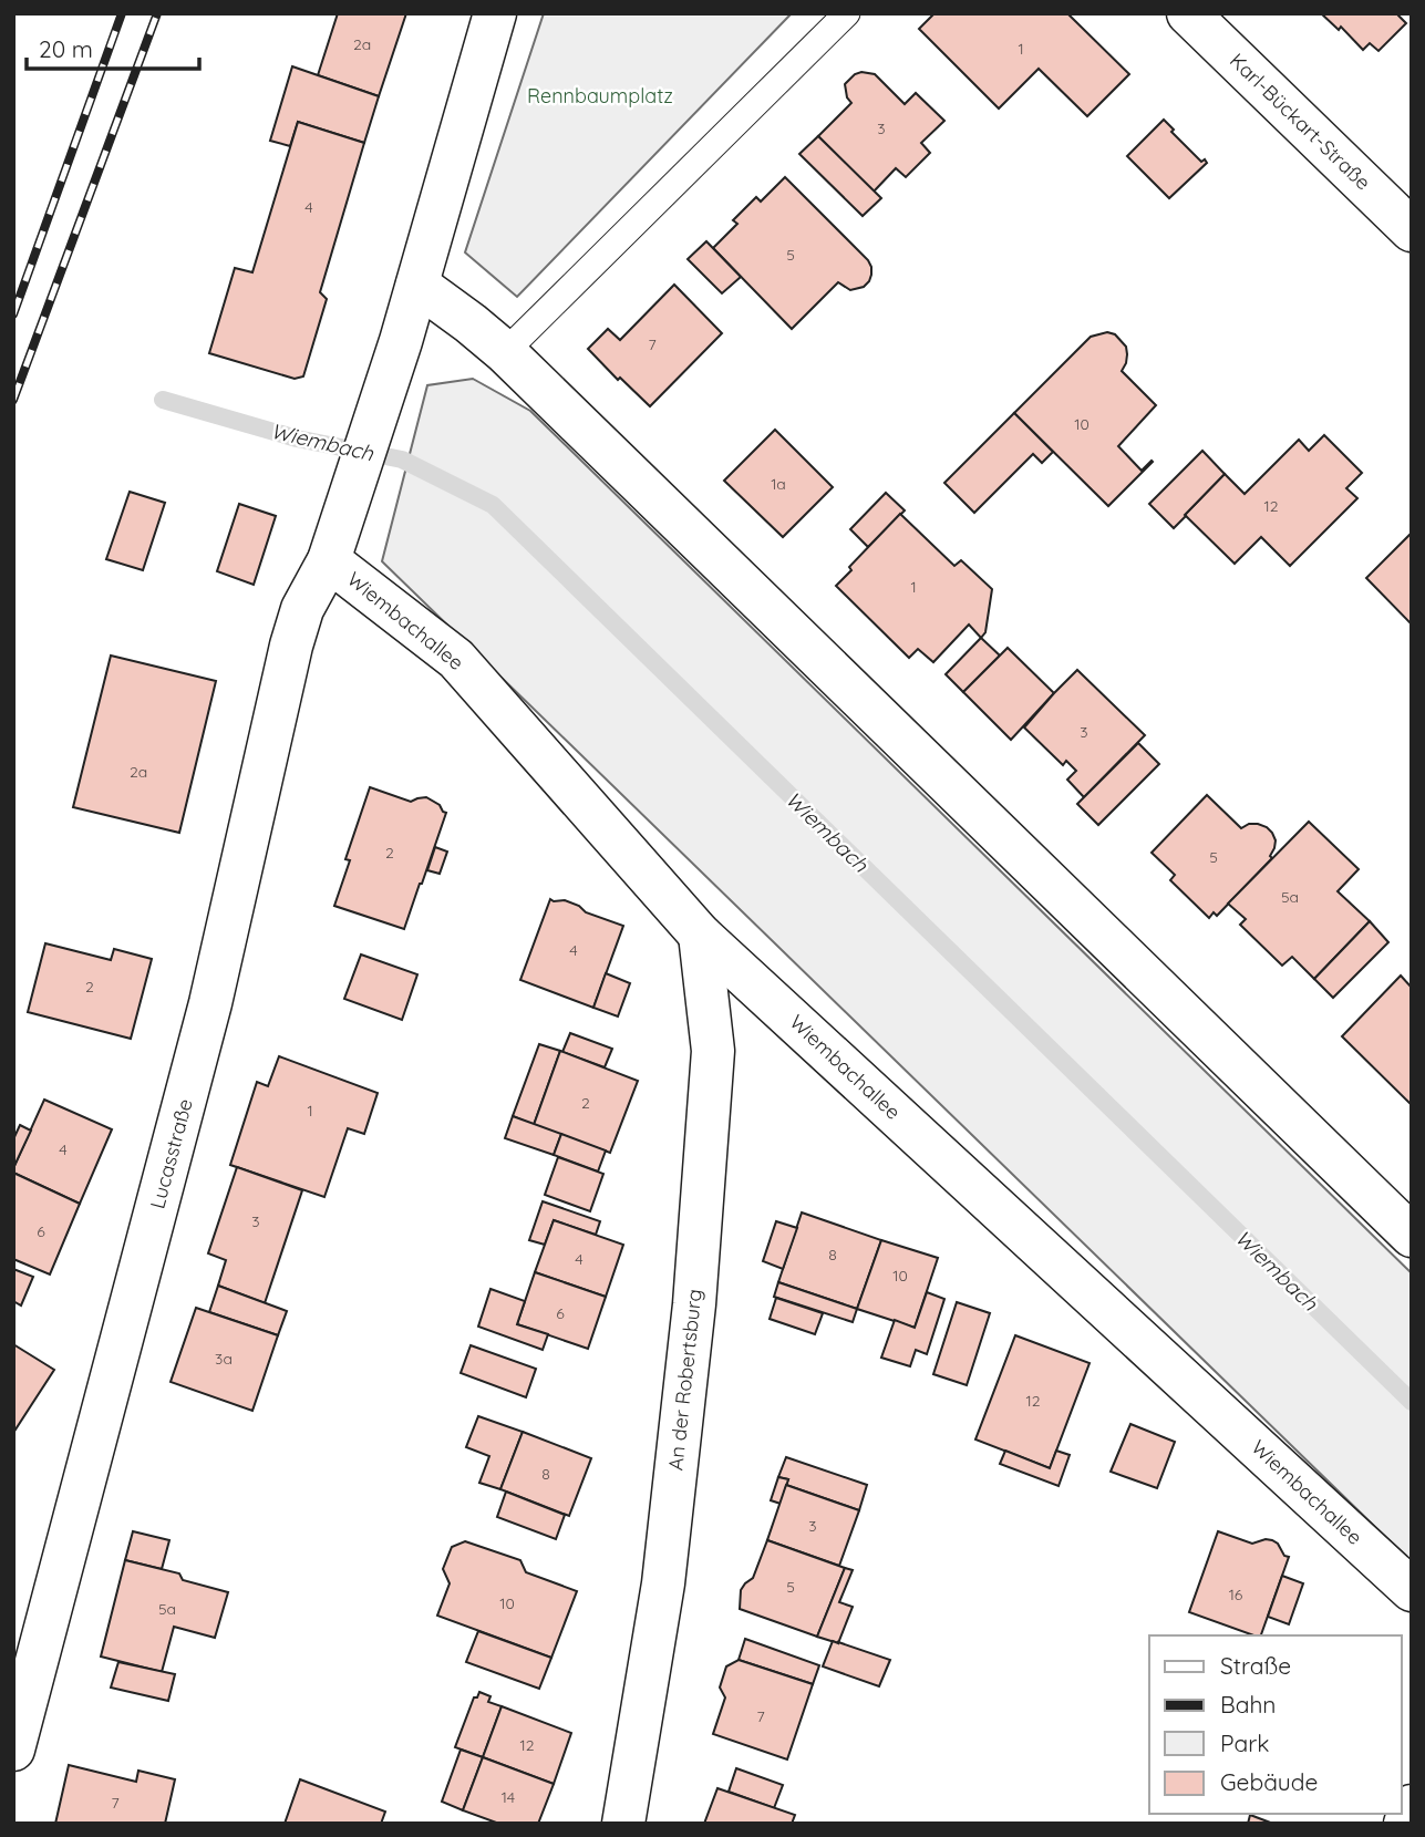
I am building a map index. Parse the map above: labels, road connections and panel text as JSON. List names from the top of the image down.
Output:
{
  "streets": {
    "street": [
      "Karl-Bückart-Straße",
      "Wiembachallee",
      "Lucasstraße",
      "An der Robertsburg"
    ]
  },
  "crossings": [
    ["Wiembachallee", "Lucasstraße"],
    ["Wiembachallee", "An der Robertsburg"]
  ],
  "water": ["Wiembach"],
  "parks": ["Rennbaumplatz"],
  "house_numbers": [
    "2a",
    "1",
    "3",
    "4",
    "5",
    "7",
    "10",
    "1a",
    "12",
    "1",
    "3",
    "2a",
    "2",
    "5",
    "5a",
    "4",
    "2",
    "2",
    "1",
    "4",
    "3",
    "6",
    "8",
    "4",
    "10",
    "6",
    "3a",
    "12",
    "8",
    "3",
    "5",
    "16",
    "10",
    "5a",
    "7",
    "12",
    "14",
    "7"
  ],
  "legend": [
    "Straße",
    "Bahn",
    "Park",
    "Gebäude"
  ],
  "scale_bar": "20 m"
}
